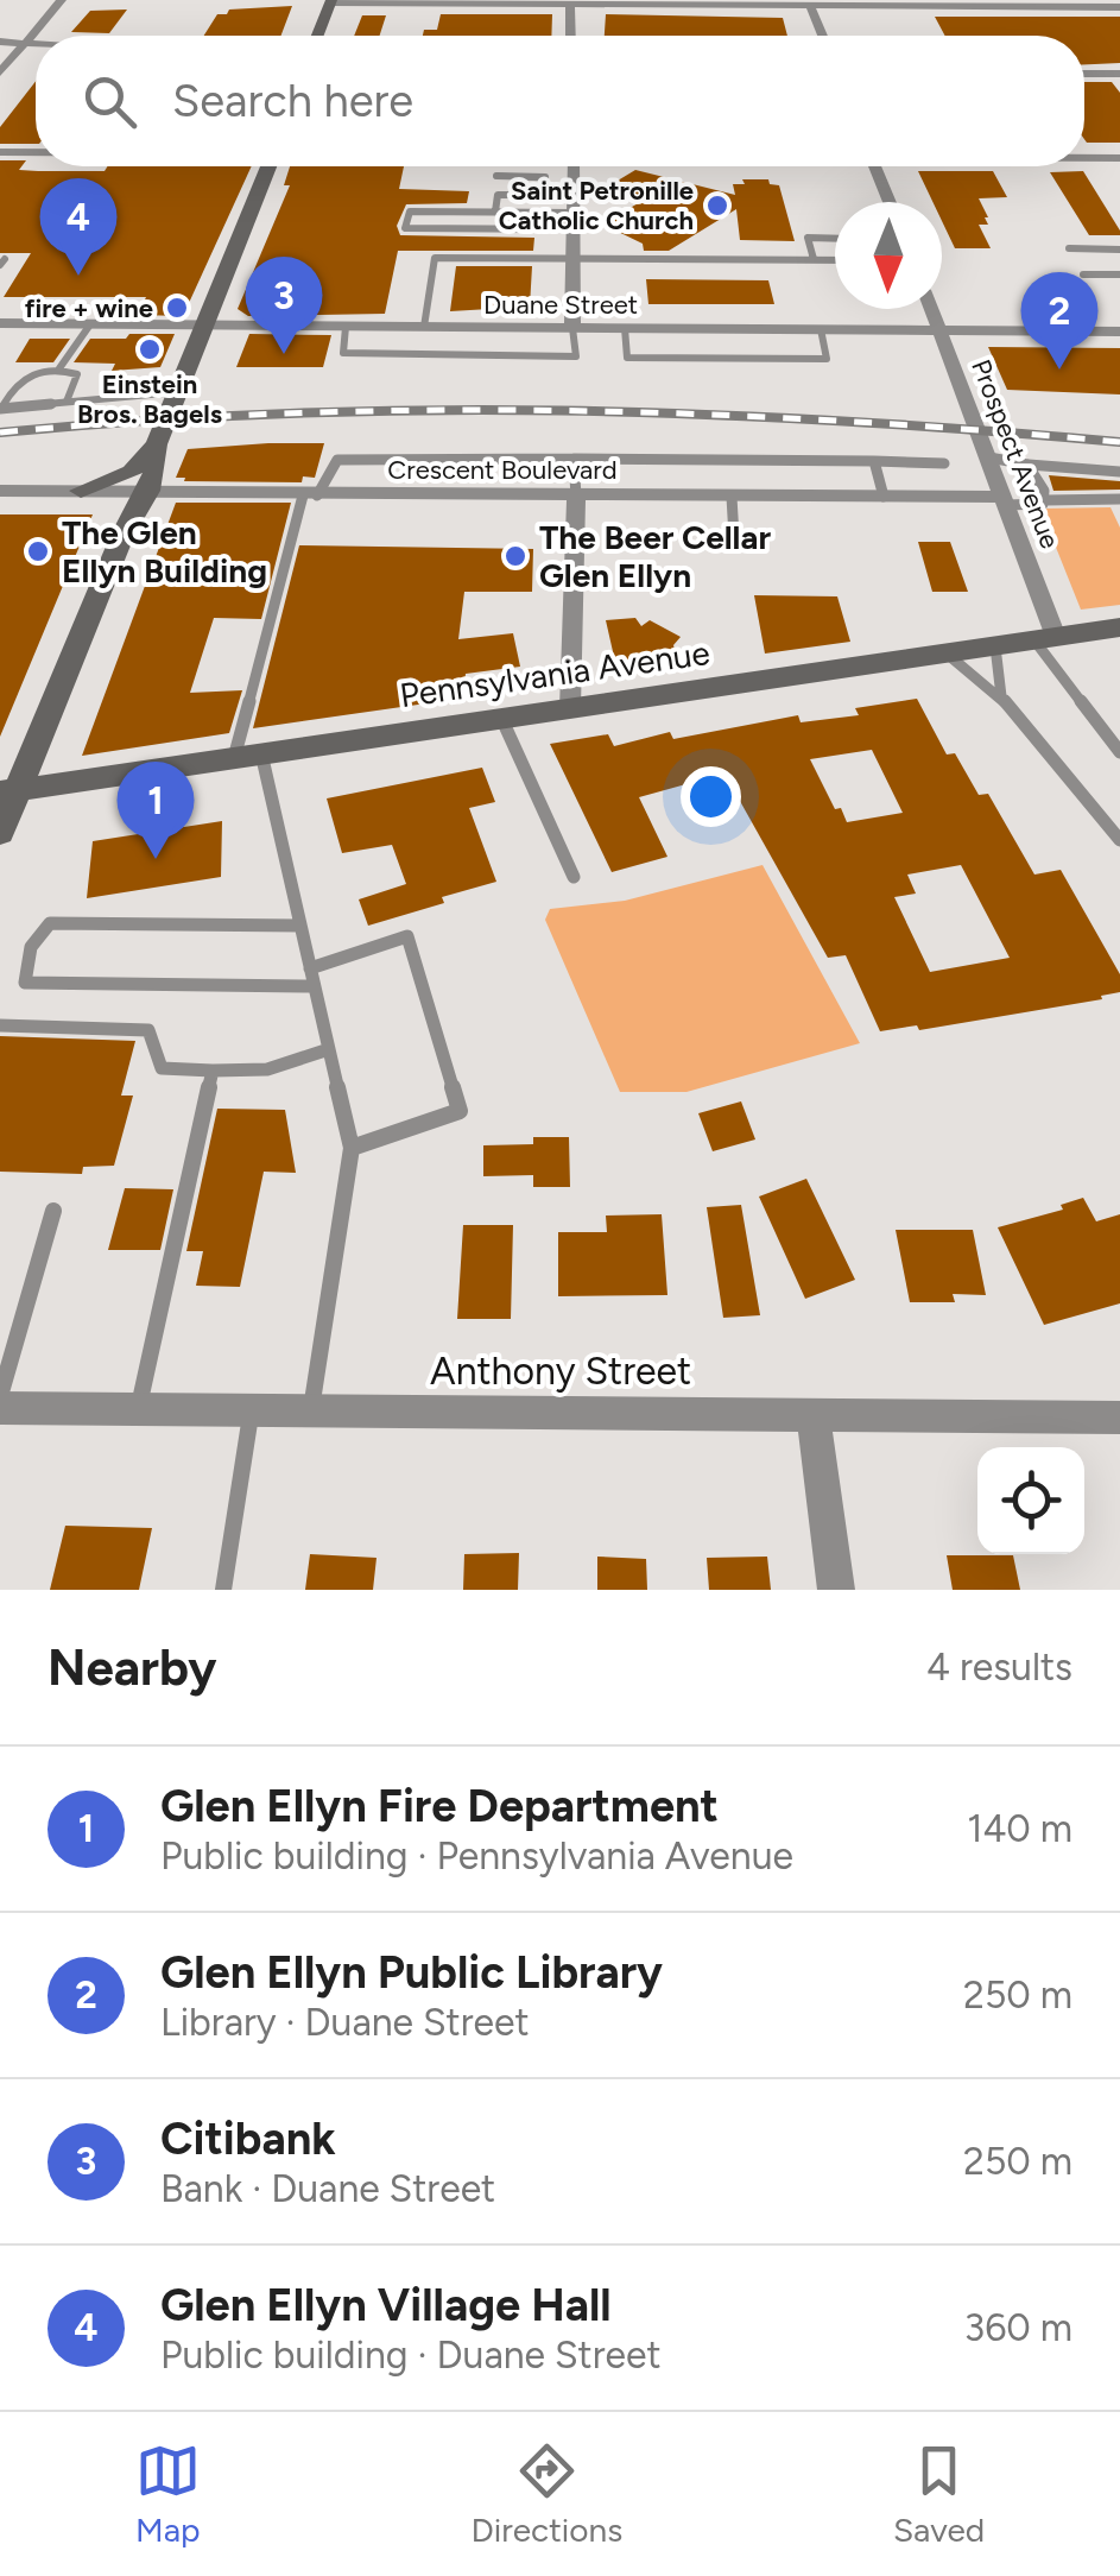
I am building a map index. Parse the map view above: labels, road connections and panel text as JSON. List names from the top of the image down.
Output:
{
  "streets": {
    "street": [
      "Duane Street",
      "Prospect Avenue",
      "Crescent Boulevard",
      "Pennsylvania Avenue",
      "Anthony Street"
    ]
  },
  "crossings": [
    ["Duane Street", "Prospect Avenue"],
    ["Prospect Avenue", "Crescent Boulevard"],
    ["Prospect Avenue", "Pennsylvania Avenue"]
  ],
  "places": [
    "Saint Petronille Catholic Church",
    "fire + wine",
    "Einstein Bros. Bagels",
    "The Glen Ellyn Building",
    "The Beer Cellar Glen Ellyn"
  ],
  "north": "bottom",
  "page": {
    "search": "Search here",
    "pins": [
      "4",
      "3",
      "2",
      "1"
    ],
    "heading": ["Nearby", "4 results"],
    "list": [
      {
        "mark": "1",
        "name": "Glen Ellyn Fire Department",
        "note": "Public building · Pennsylvania Avenue",
        "value": "140 m"
      },
      {
        "mark": "2",
        "name": "Glen Ellyn Public Library",
        "note": "Library · Duane Street",
        "value": "250 m"
      },
      {
        "mark": "3",
        "name": "Citibank",
        "note": "Bank · Duane Street",
        "value": "250 m"
      },
      {
        "mark": "4",
        "name": "Glen Ellyn Village Hall",
        "note": "Public building · Duane Street",
        "value": "360 m"
      }
    ],
    "nav": ["Map", "Directions", "Saved"]
  }
}
